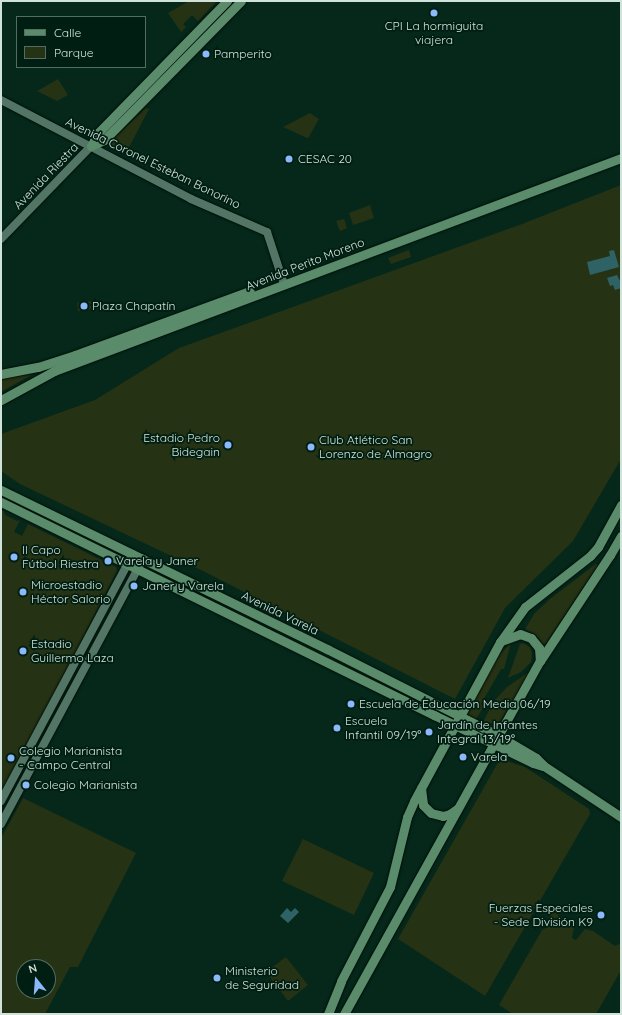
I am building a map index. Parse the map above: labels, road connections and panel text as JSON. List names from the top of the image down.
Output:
{
  "streets": {
    "main road": ["Avenida Riestra", "Avenida Perito Moreno", "Avenida Varela"],
    "street": ["Avenida Coronel Esteban Bonorino"]
  },
  "crossings": [
    ["Avenida Coronel Esteban Bonorino", "Avenida Riestra"],
    ["Avenida Coronel Esteban Bonorino", "Avenida Perito Moreno"]
  ],
  "places": [
    "CPI La hormiguita viajera",
    "Pamperito",
    "CESAC 20",
    "Plaza Chapatín",
    "Estadio Pedro Bidegain",
    "Club Atlético San Lorenzo de Almagro",
    "Il Capo Fútbol Riestra",
    "Varela y Janer",
    "Janer y Varela",
    "Microestadio Héctor Salorio",
    "Estadio Guillermo Laza",
    "Escuela de Educación Media 06/19",
    "Escuela Infantil 09/19°",
    "Jardín de Infantes Integral 13/19°",
    "Varela",
    "Colegio Marianista - Campo Central",
    "Colegio Marianista",
    "Fuerzas Especiales - Sede División K9",
    "Ministerio de Seguridad"
  ],
  "legend": ["Calle", "Parque"],
  "north": "top"
}
